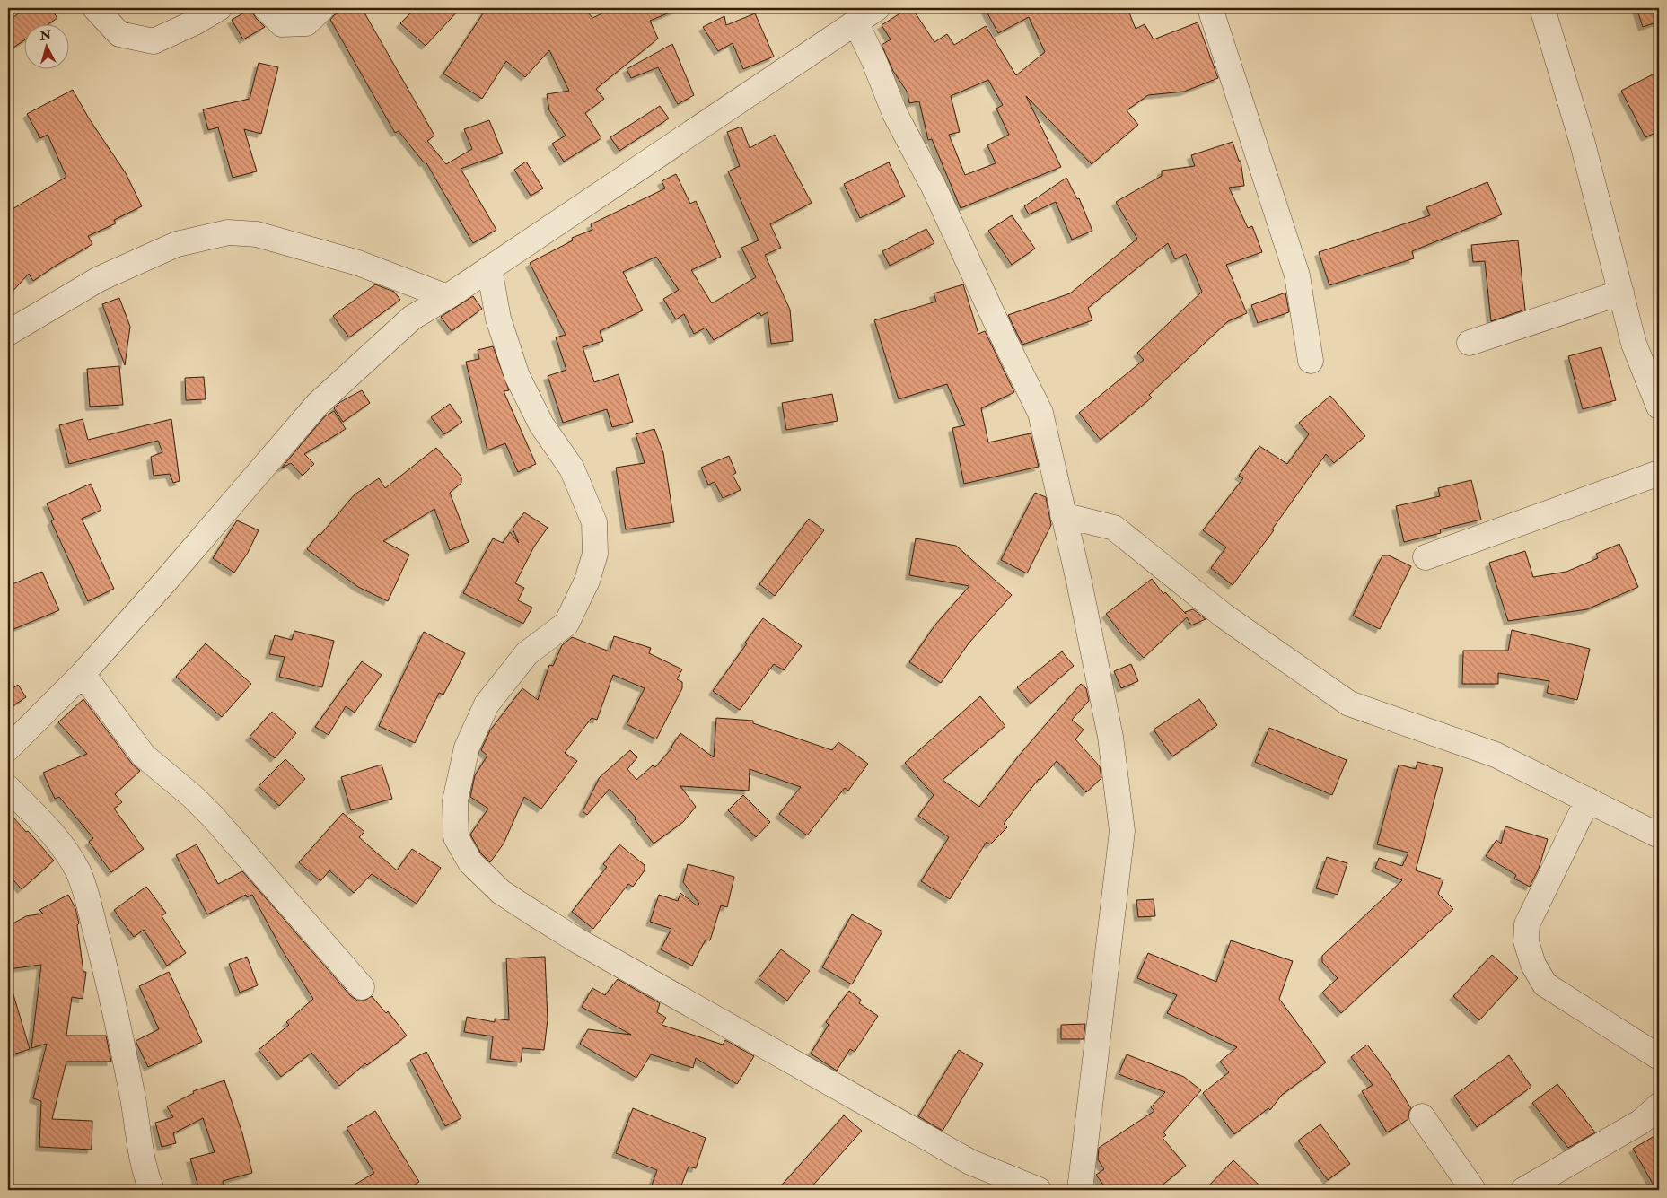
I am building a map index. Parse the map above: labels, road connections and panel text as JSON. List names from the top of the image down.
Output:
{
  "north": "top"
}
